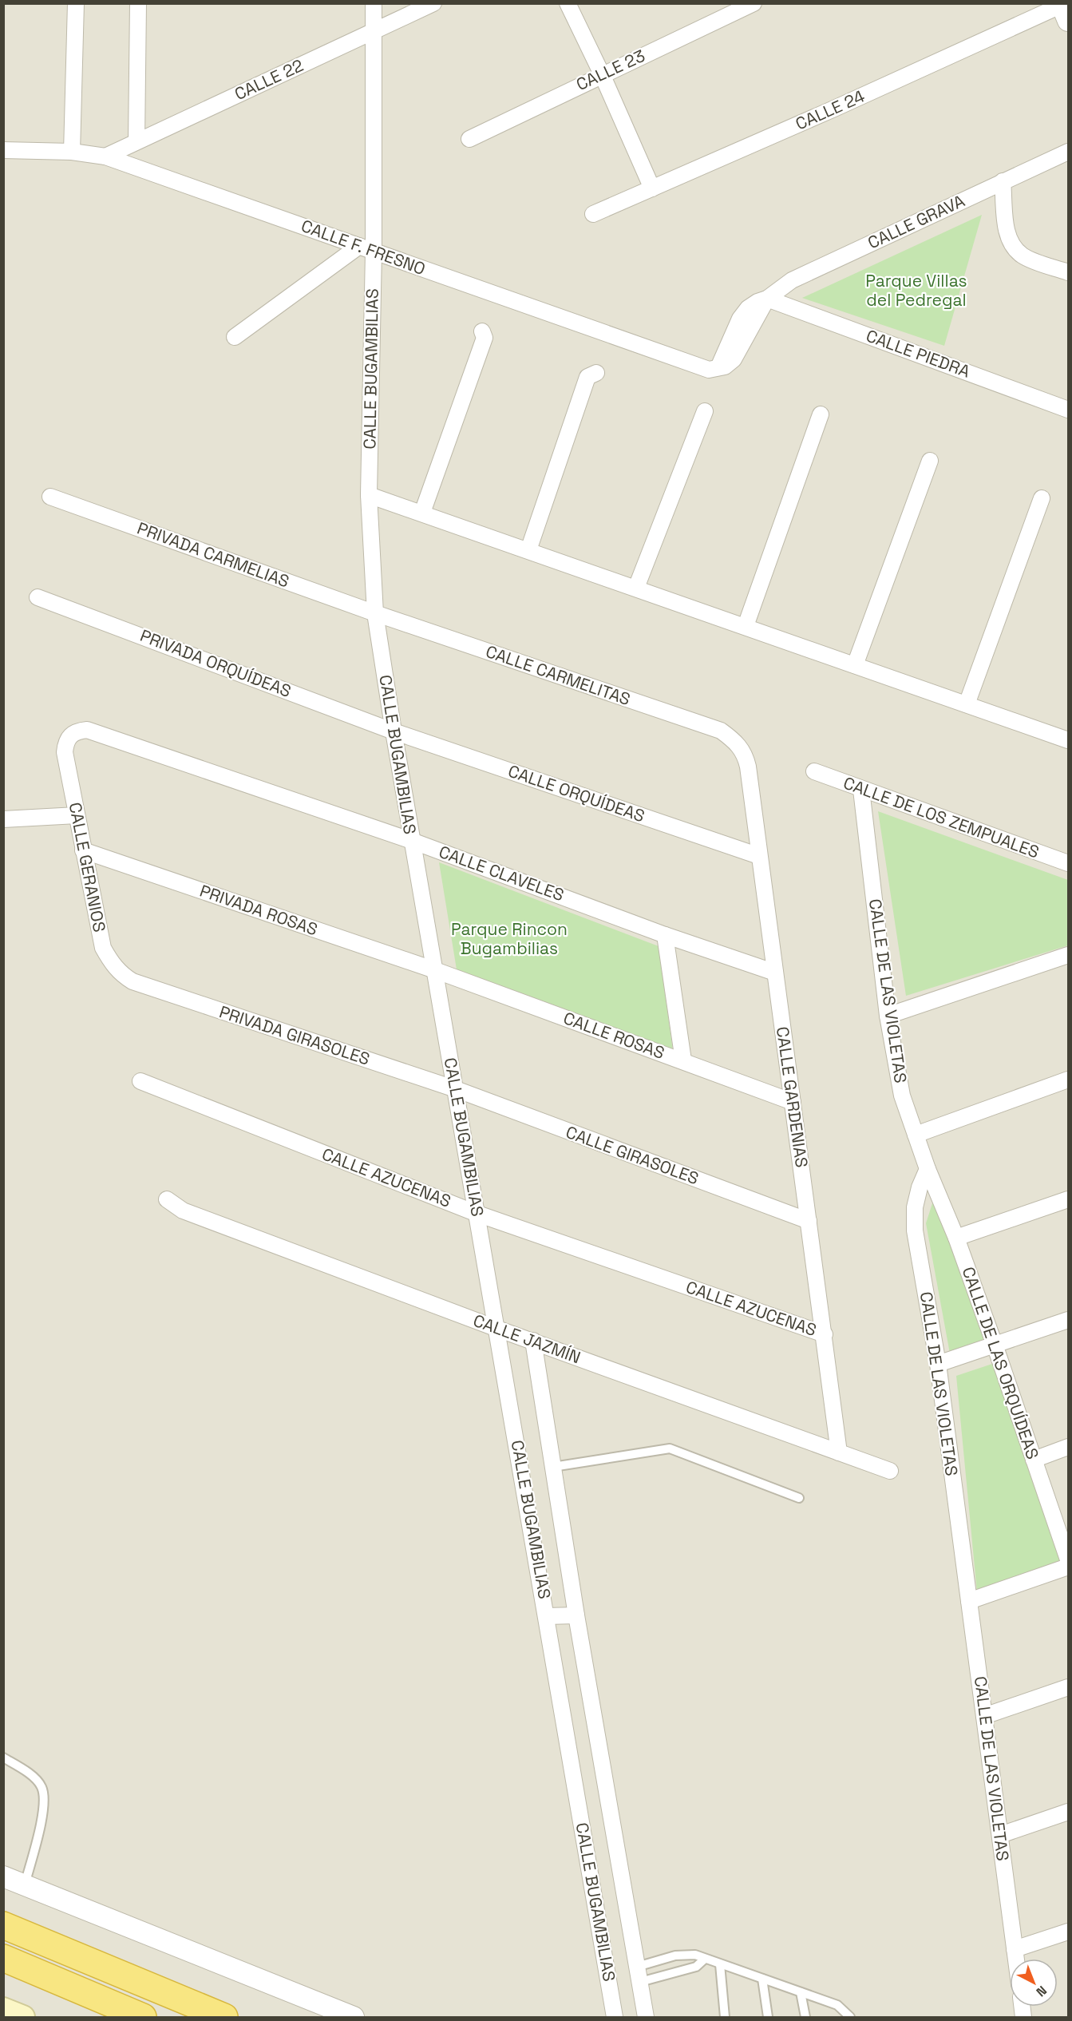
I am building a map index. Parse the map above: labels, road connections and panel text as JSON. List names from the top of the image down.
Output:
{
  "streets": {
    "street": [
      "CALLE 23",
      "CALLE 22",
      "CALLE 24",
      "CALLE GRAVA",
      "CALLE F. FRESNO",
      "CALLE PIEDRA",
      "CALLE BUGAMBILIAS",
      "PRIVADA CARMELIAS",
      "PRIVADA ORQUÍDEAS",
      "CALLE CARMELITAS",
      "CALLE ORQUÍDEAS",
      "CALLE DE LOS ZEMPUALES",
      "CALLE GERANIOS",
      "CALLE CLAVELES",
      "PRIVADA ROSAS",
      "CALLE DE LAS VIOLETAS",
      "PRIVADA GIRASOLES",
      "CALLE ROSAS",
      "CALLE GARDENIAS",
      "CALLE GIRASOLES",
      "CALLE AZUCENAS",
      "CALLE JAZMÍN",
      "CALLE DE LAS ORQUÍDEAS"
    ]
  },
  "crossings": [
    ["CALLE 22", "CALLE F. FRESNO"],
    ["CALLE 22", "CALLE BUGAMBILIAS"],
    ["CALLE GRAVA", "CALLE F. FRESNO"],
    ["CALLE GRAVA", "CALLE PIEDRA"],
    ["CALLE F. FRESNO", "CALLE BUGAMBILIAS"],
    ["CALLE BUGAMBILIAS", "PRIVADA CARMELIAS"],
    ["CALLE BUGAMBILIAS", "PRIVADA ORQUÍDEAS"],
    ["CALLE BUGAMBILIAS", "CALLE CARMELITAS"],
    ["CALLE BUGAMBILIAS", "CALLE ORQUÍDEAS"],
    ["CALLE BUGAMBILIAS", "CALLE CLAVELES"],
    ["CALLE BUGAMBILIAS", "PRIVADA ROSAS"],
    ["CALLE BUGAMBILIAS", "PRIVADA GIRASOLES"],
    ["CALLE BUGAMBILIAS", "CALLE ROSAS"],
    ["CALLE BUGAMBILIAS", "CALLE GIRASOLES"],
    ["CALLE BUGAMBILIAS", "CALLE AZUCENAS"],
    ["CALLE BUGAMBILIAS", "CALLE JAZMÍN"],
    ["PRIVADA CARMELIAS", "CALLE CARMELITAS"],
    ["PRIVADA ORQUÍDEAS", "CALLE ORQUÍDEAS"],
    ["CALLE CARMELITAS", "CALLE GARDENIAS"],
    ["CALLE ORQUÍDEAS", "CALLE GARDENIAS"],
    ["CALLE DE LOS ZEMPUALES", "CALLE DE LAS VIOLETAS"],
    ["CALLE GERANIOS", "CALLE CLAVELES"],
    ["CALLE GERANIOS", "PRIVADA ROSAS"],
    ["CALLE GERANIOS", "PRIVADA GIRASOLES"],
    ["CALLE CLAVELES", "CALLE GARDENIAS"],
    ["PRIVADA ROSAS", "CALLE ROSAS"],
    ["CALLE DE LAS VIOLETAS", "CALLE DE LAS ORQUÍDEAS"],
    ["PRIVADA GIRASOLES", "CALLE GIRASOLES"],
    ["CALLE ROSAS", "CALLE GARDENIAS"],
    ["CALLE GARDENIAS", "CALLE GIRASOLES"],
    ["CALLE GARDENIAS", "CALLE AZUCENAS"],
    ["CALLE GARDENIAS", "CALLE JAZMÍN"]
  ],
  "parks": ["Parque Villas del Pedregal", "Parque Rincon Bugambilias"],
  "north": "bottom right"
}
